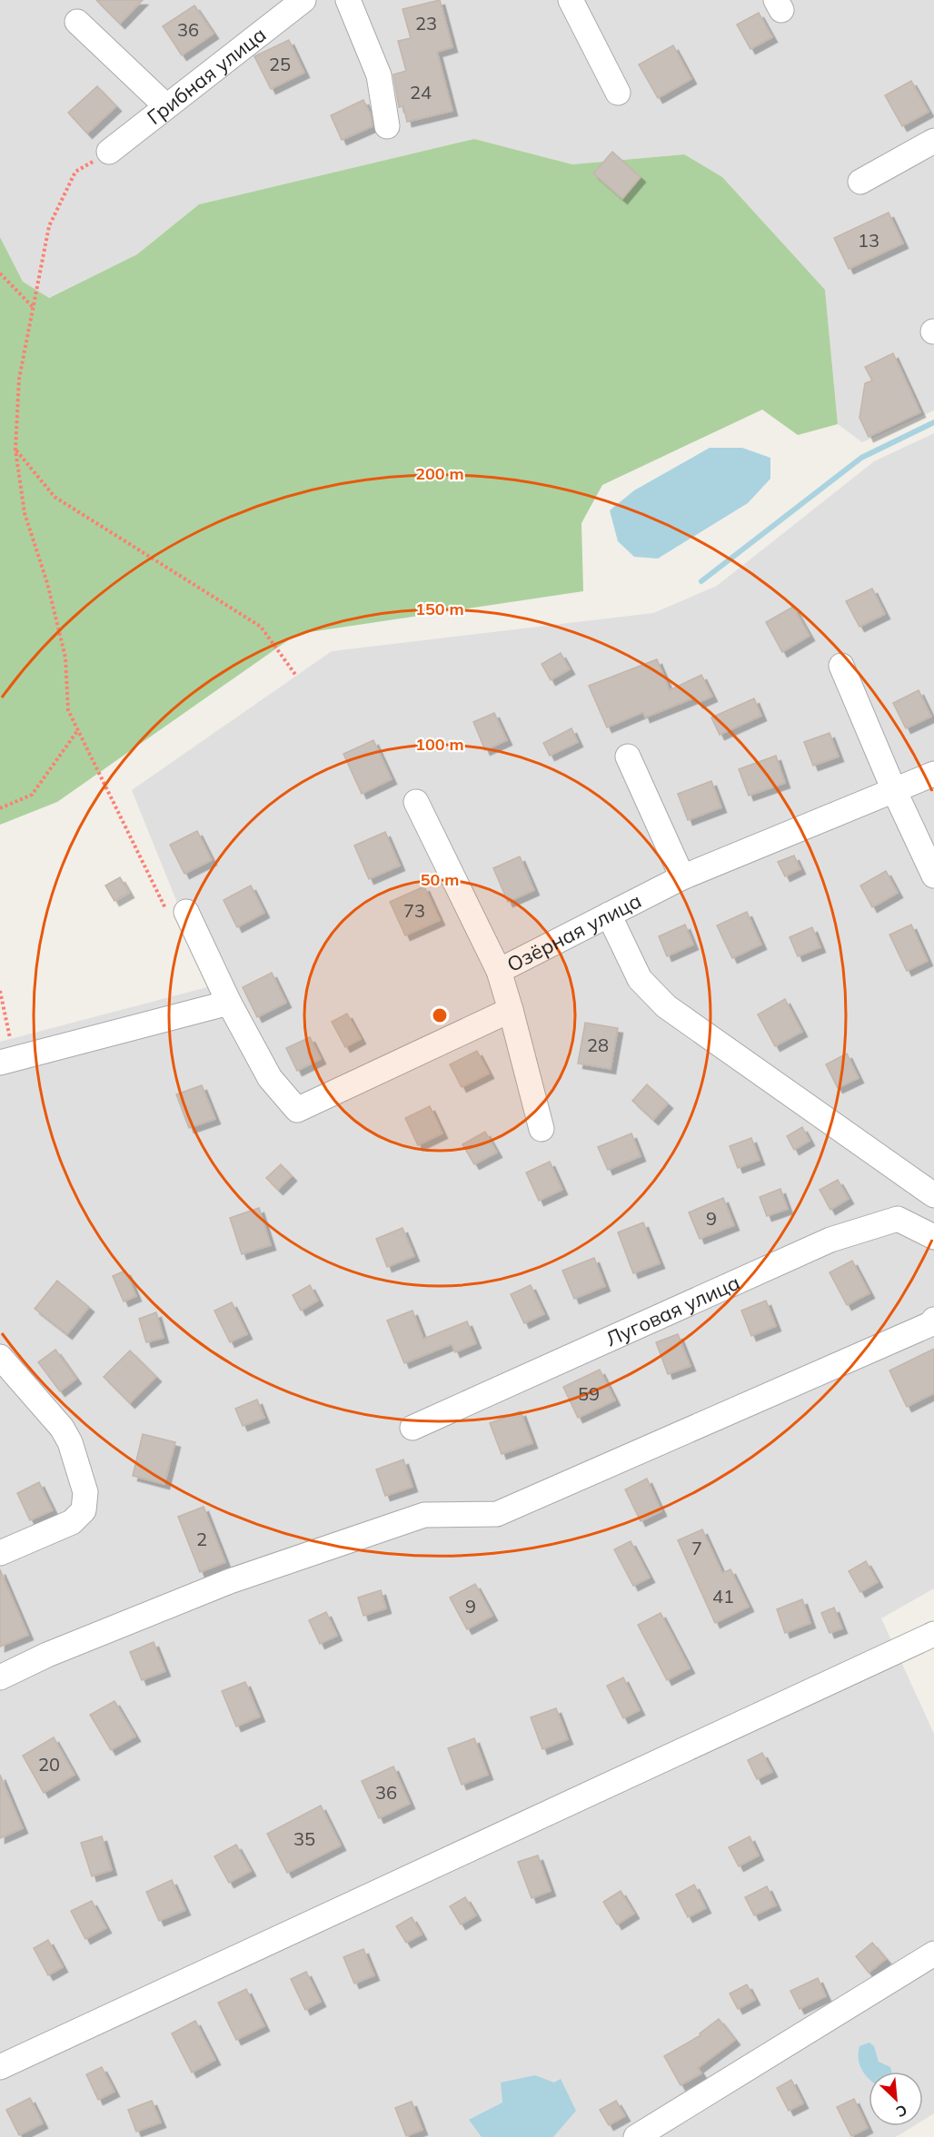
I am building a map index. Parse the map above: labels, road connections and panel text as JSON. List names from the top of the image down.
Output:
{
  "streets": {
    "street": ["Грибная улица", "Озёрная улица", "Луговая улица"]
  },
  "house_numbers": [
    "23",
    "36",
    "25",
    "24",
    "13",
    "73",
    "28",
    "9",
    "59",
    "2",
    "7",
    "41",
    "9",
    "20",
    "36",
    "35"
  ],
  "north": "bottom right",
  "rings": [
    "200 m",
    "150 m",
    "100 m",
    "50 m"
  ]
}
